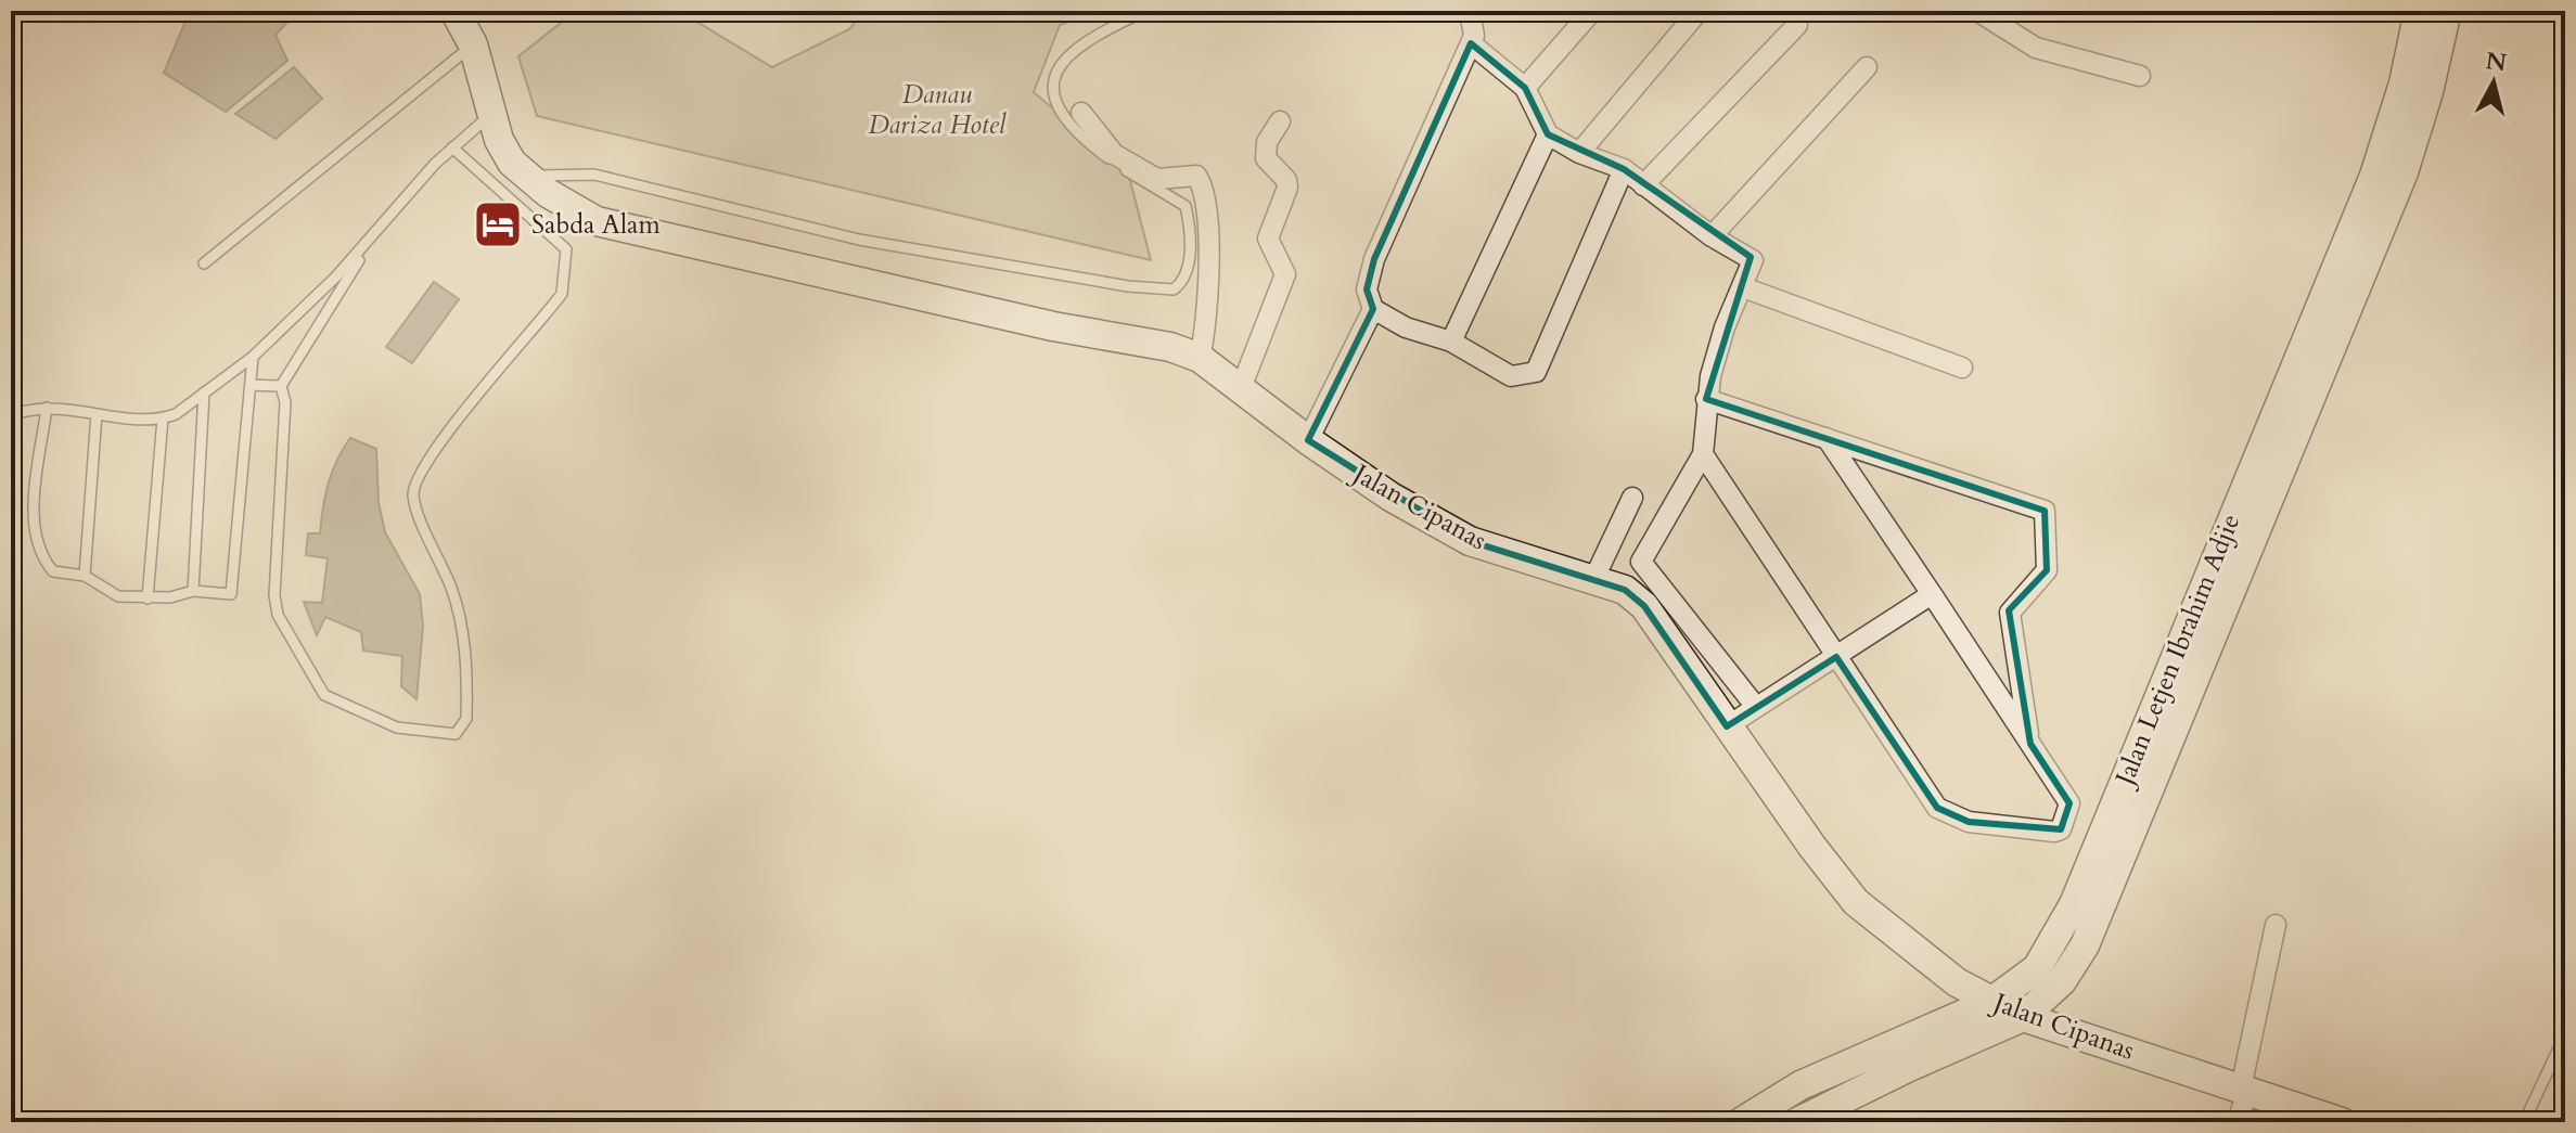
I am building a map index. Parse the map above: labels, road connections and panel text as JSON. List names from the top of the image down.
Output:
{
  "streets": {
    "street": ["Jalan Cipanas", "Jalan Letjen Ibrahim Adjie"]
  },
  "crossings": [
    ["Jalan Cipanas", "Jalan Letjen Ibrahim Adjie"]
  ],
  "parks": ["Danau Dariza Hotel"],
  "places": {
    "hotel": ["Sabda Alam"]
  },
  "north": "top"
}
